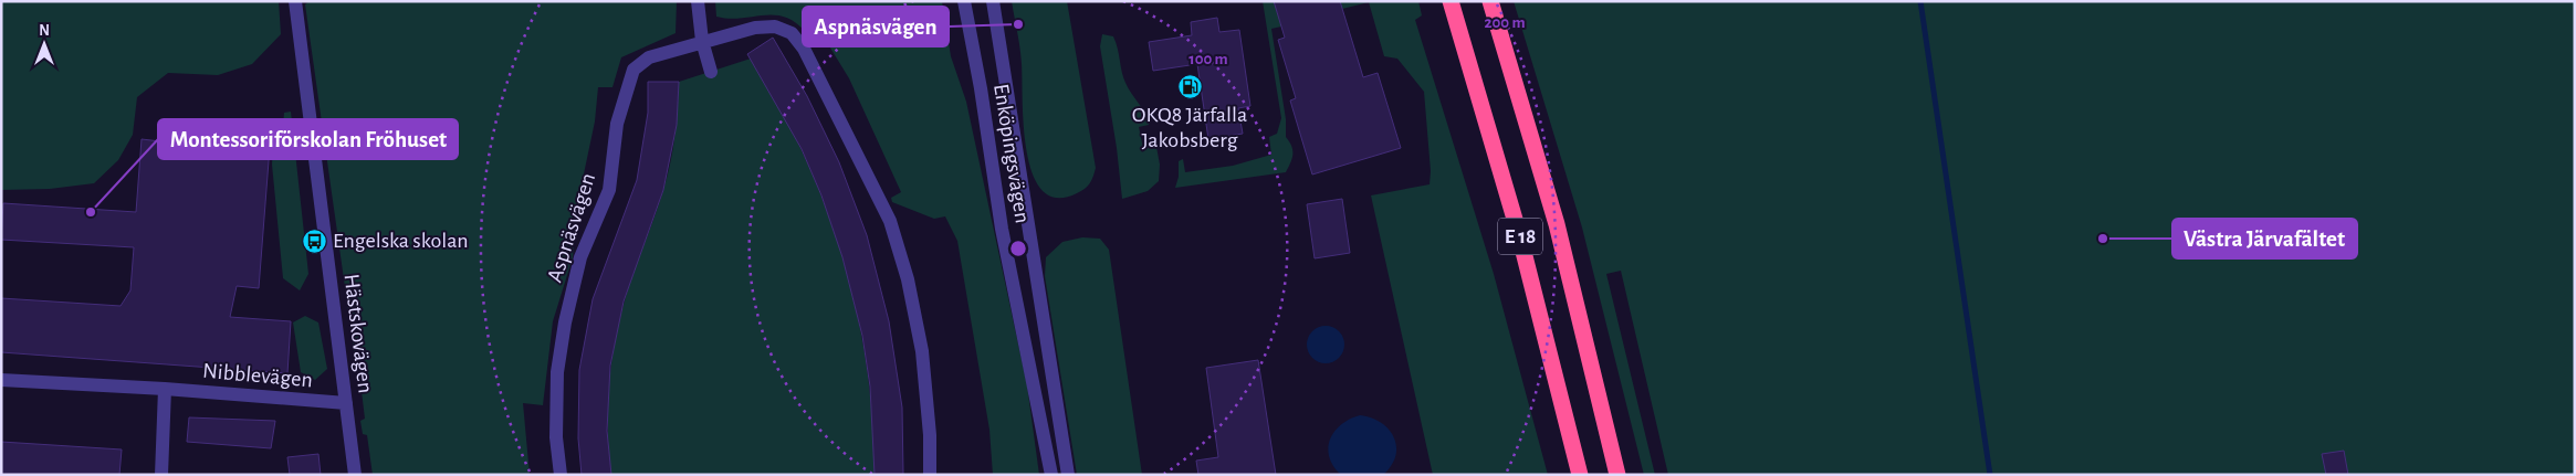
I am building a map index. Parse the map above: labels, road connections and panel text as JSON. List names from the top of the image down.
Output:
{
  "streets": {
    "highway": ["E 18"],
    "street": [
      "Enköpingsvägen",
      "Aspnäsvägen",
      "Hästskovägen",
      "Nibblevägen"
    ]
  },
  "crossings": [
    ["Hästskovägen", "Nibblevägen"]
  ],
  "places": {
    "other": ["Aspnäsvägen", "Montessoriförskolan Fröhuset", "Västra Järvafältet"],
    "fuel station": ["OKQ8 Järfalla Jakobsberg"],
    "bus stop": ["Engelska skolan"]
  },
  "north": "top",
  "rings": ["200 m", "100 m"]
}
